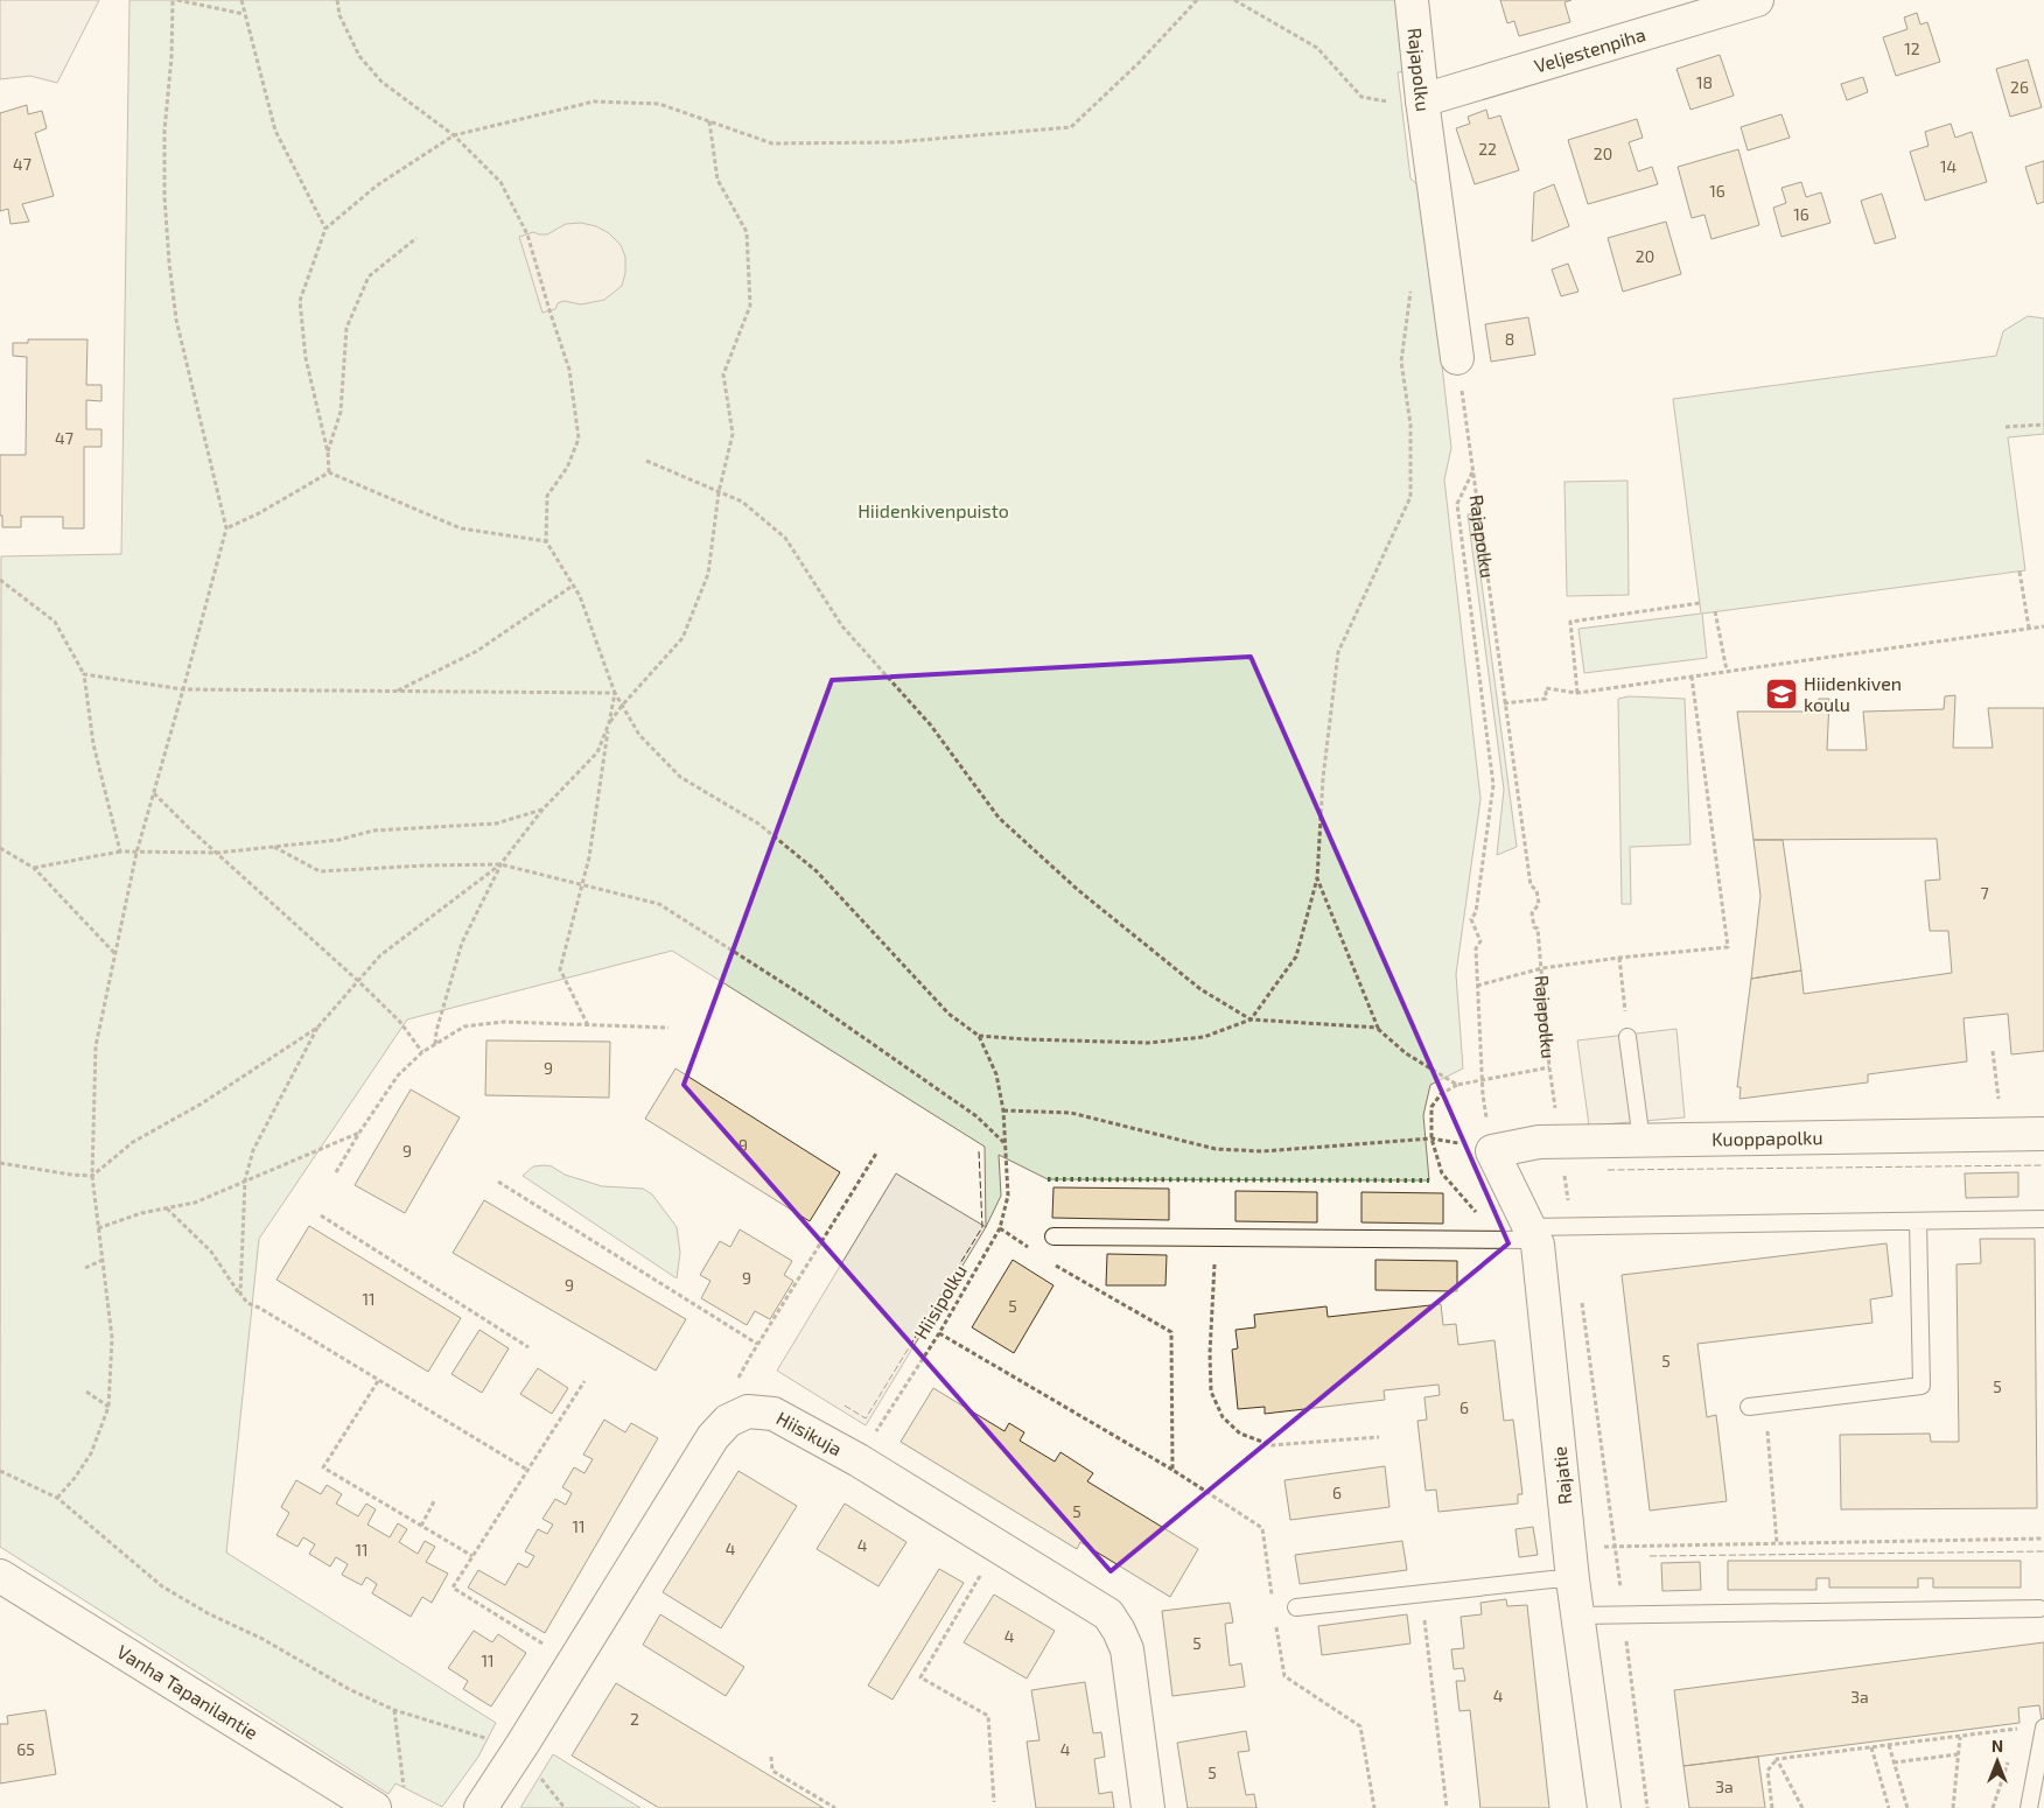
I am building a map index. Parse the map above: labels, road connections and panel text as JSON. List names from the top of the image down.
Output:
{
  "streets": {
    "street": [
      "Veljestenpiha",
      "Rajapolku",
      "Kuoppapolku",
      "Hiisikuja",
      "Rajatie",
      "Vanha Tapanilantie"
    ],
    "path": ["Hiisipolku"]
  },
  "crossings": [
    ["Veljestenpiha", "Rajapolku"],
    ["Rajapolku", "Kuoppapolku"],
    ["Kuoppapolku", "Rajatie"],
    ["Hiisipolku", "Hiisikuja"]
  ],
  "parks": ["Hiidenkivenpuisto"],
  "places": {
    "school or university": ["Hiidenkiven koulu"]
  },
  "house_numbers": [
    "12",
    "18",
    "26",
    "22",
    "20",
    "47",
    "14",
    "16",
    "16",
    "20",
    "8",
    "47",
    "7",
    "9",
    "9",
    "9",
    "9",
    "9",
    "11",
    "5",
    "5",
    "5",
    "6",
    "6",
    "5",
    "11",
    "4",
    "4",
    "11",
    "4",
    "5",
    "11",
    "4",
    "3a",
    "2",
    "65",
    "4",
    "5",
    "3a"
  ],
  "north": "top"
}
